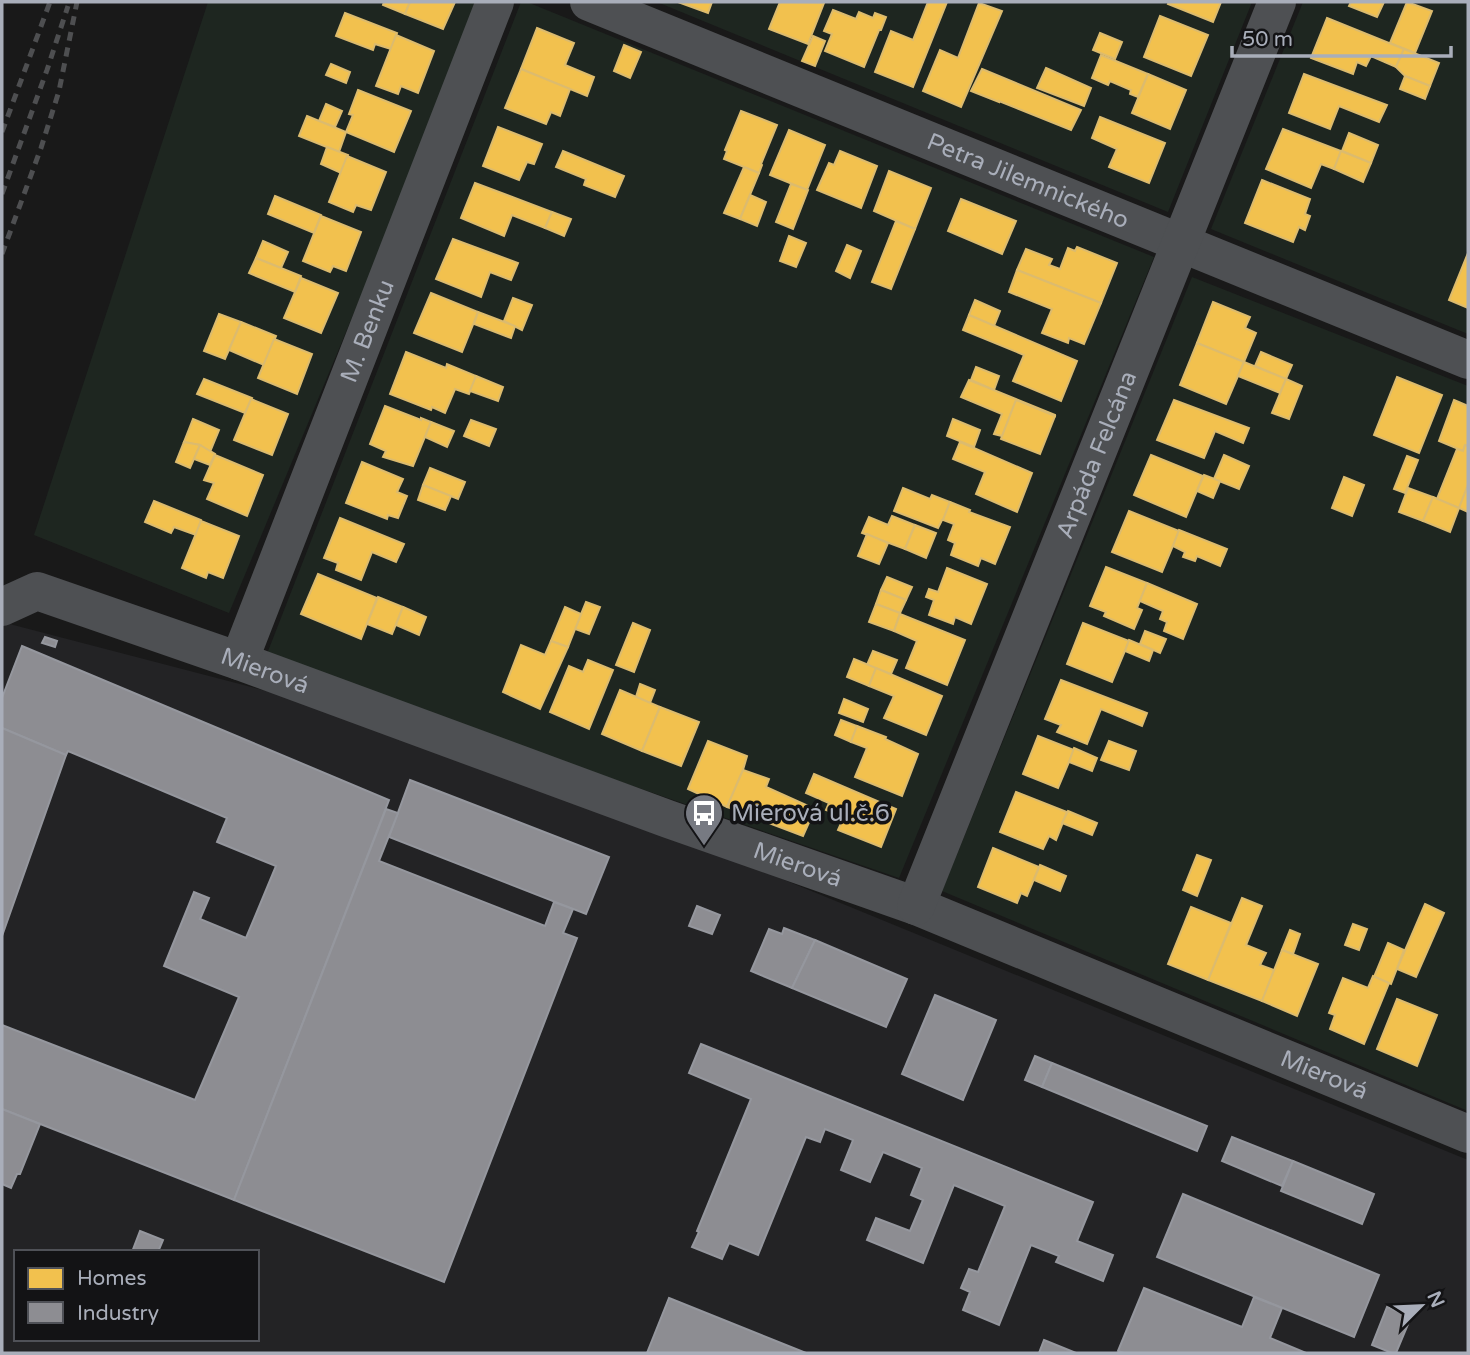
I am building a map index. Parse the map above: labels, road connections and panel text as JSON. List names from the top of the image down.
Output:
{
  "streets": {
    "street": [
      "Petra Jilemnického",
      "M. Benku",
      "Arpáda Felcána",
      "Mierová"
    ]
  },
  "crossings": [
    ["Petra Jilemnického", "Arpáda Felcána"],
    ["M. Benku", "Mierová"],
    ["Arpáda Felcána", "Mierová"]
  ],
  "places": {
    "bus stop": ["Mierová ul.č.6"]
  },
  "legend": ["Homes", "Industry"],
  "scale_bar": "50 m",
  "north": "top right"
}
